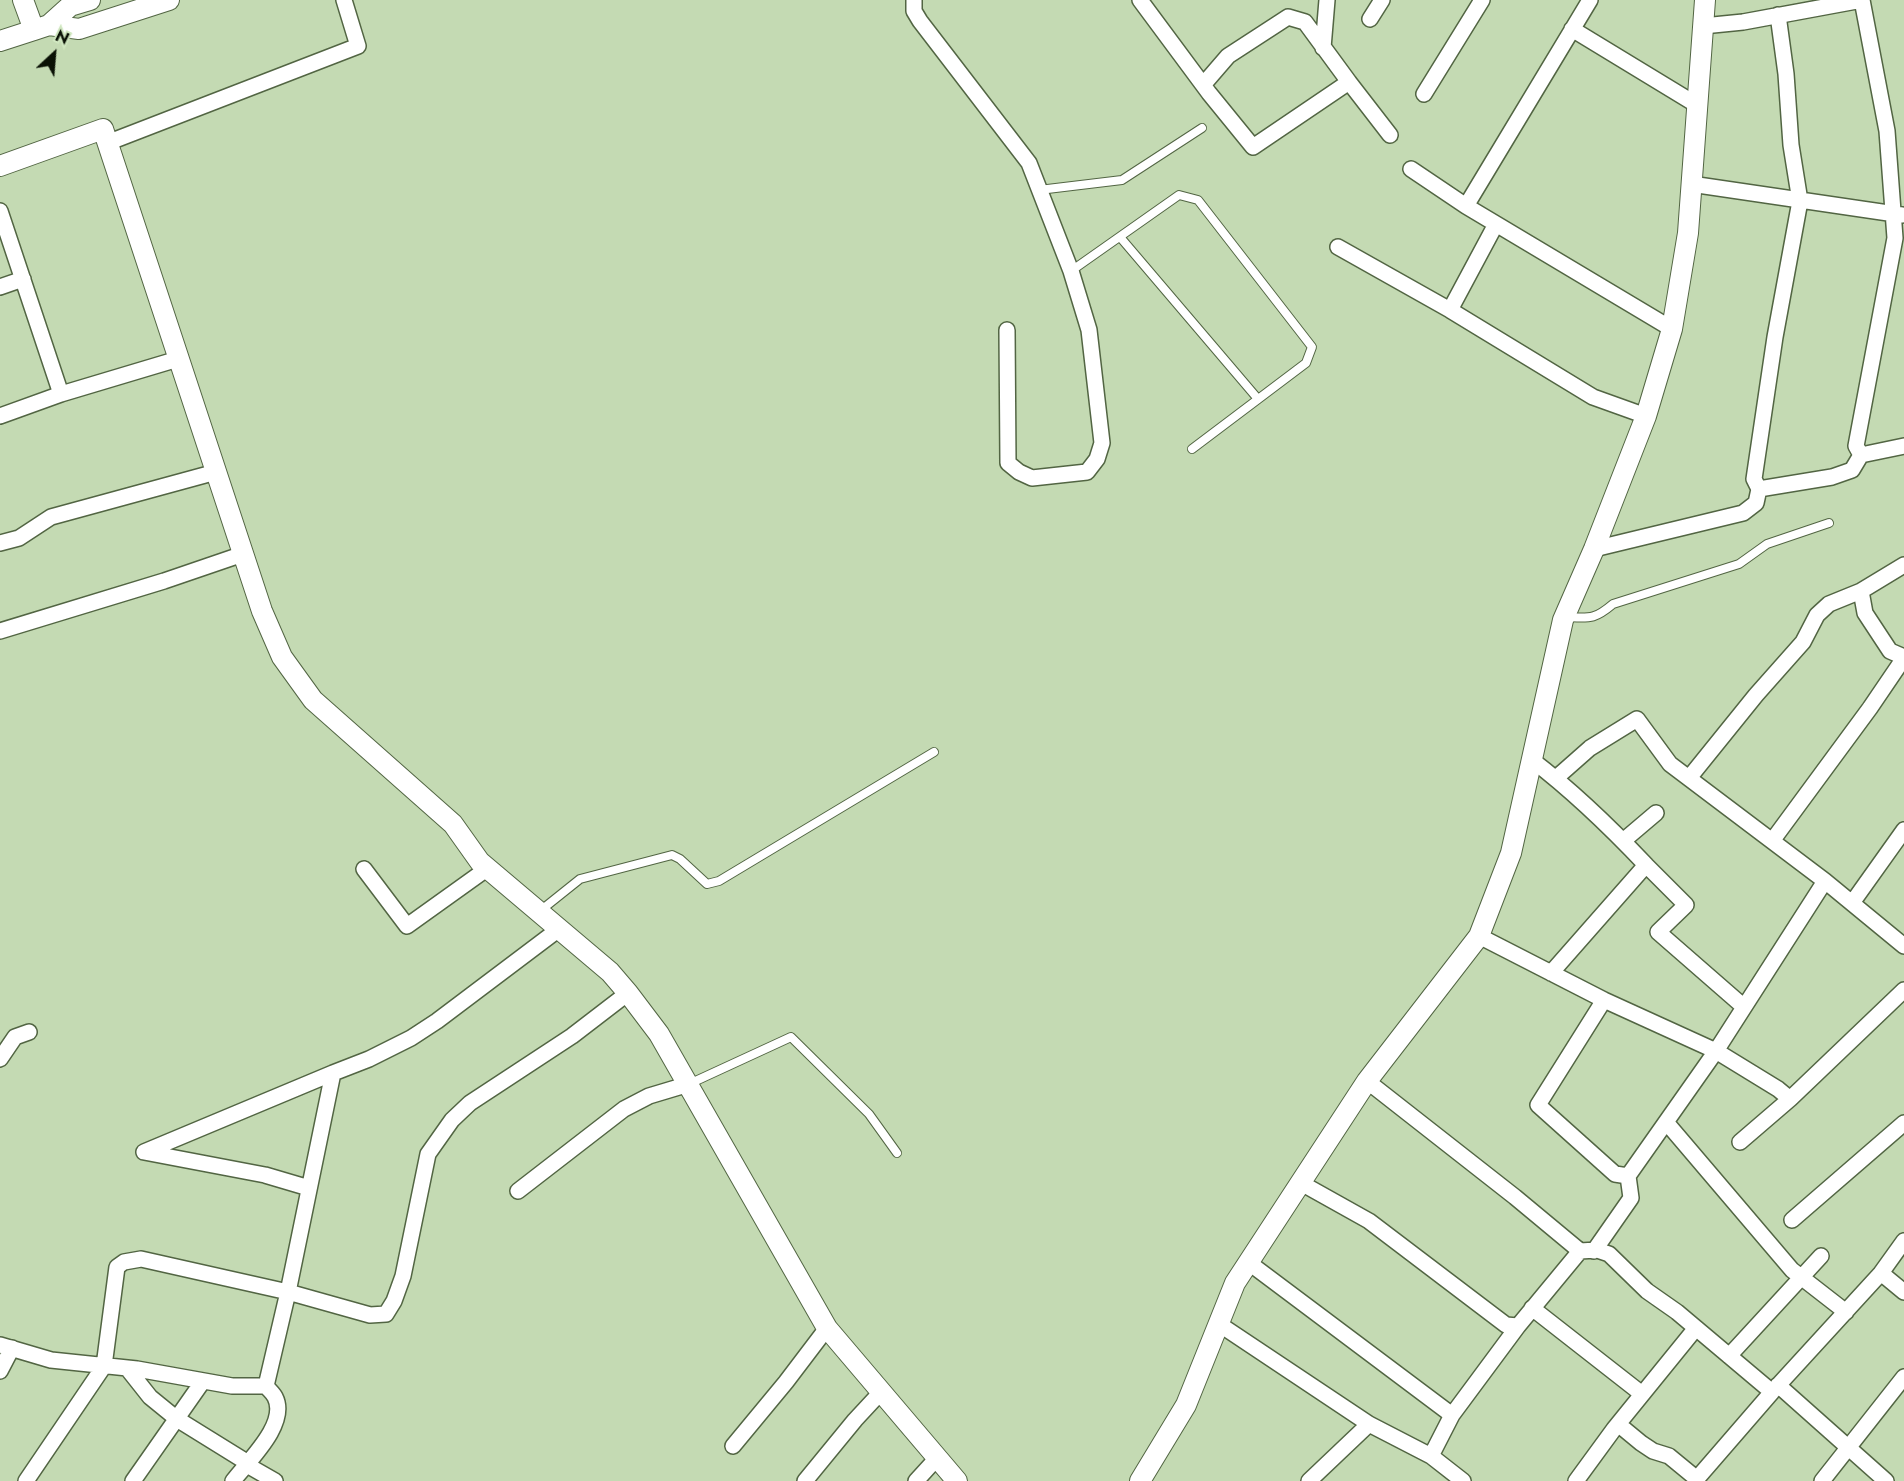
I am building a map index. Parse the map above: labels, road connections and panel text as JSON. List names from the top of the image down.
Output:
{
  "north": "top right"
}
